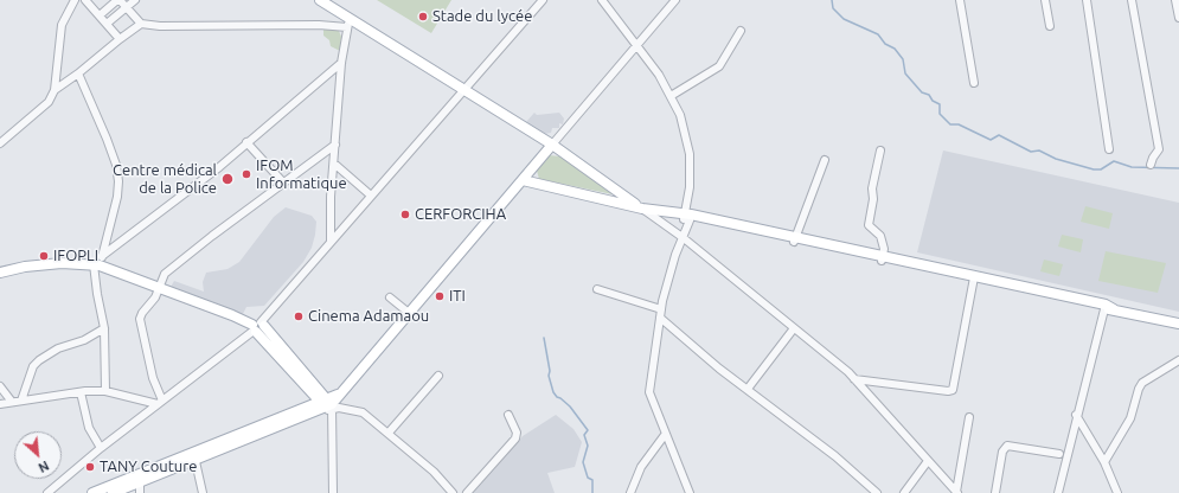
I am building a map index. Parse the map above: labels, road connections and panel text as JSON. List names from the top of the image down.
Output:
{
  "places": [
    "Stade du lycée",
    "IFOM Informatique",
    "Centre médical de la Police",
    "CERFORCIHA",
    "IFOPLI",
    "ITI",
    "Cinema Adamaou",
    "TANY Couture"
  ],
  "north": "bottom right"
}
